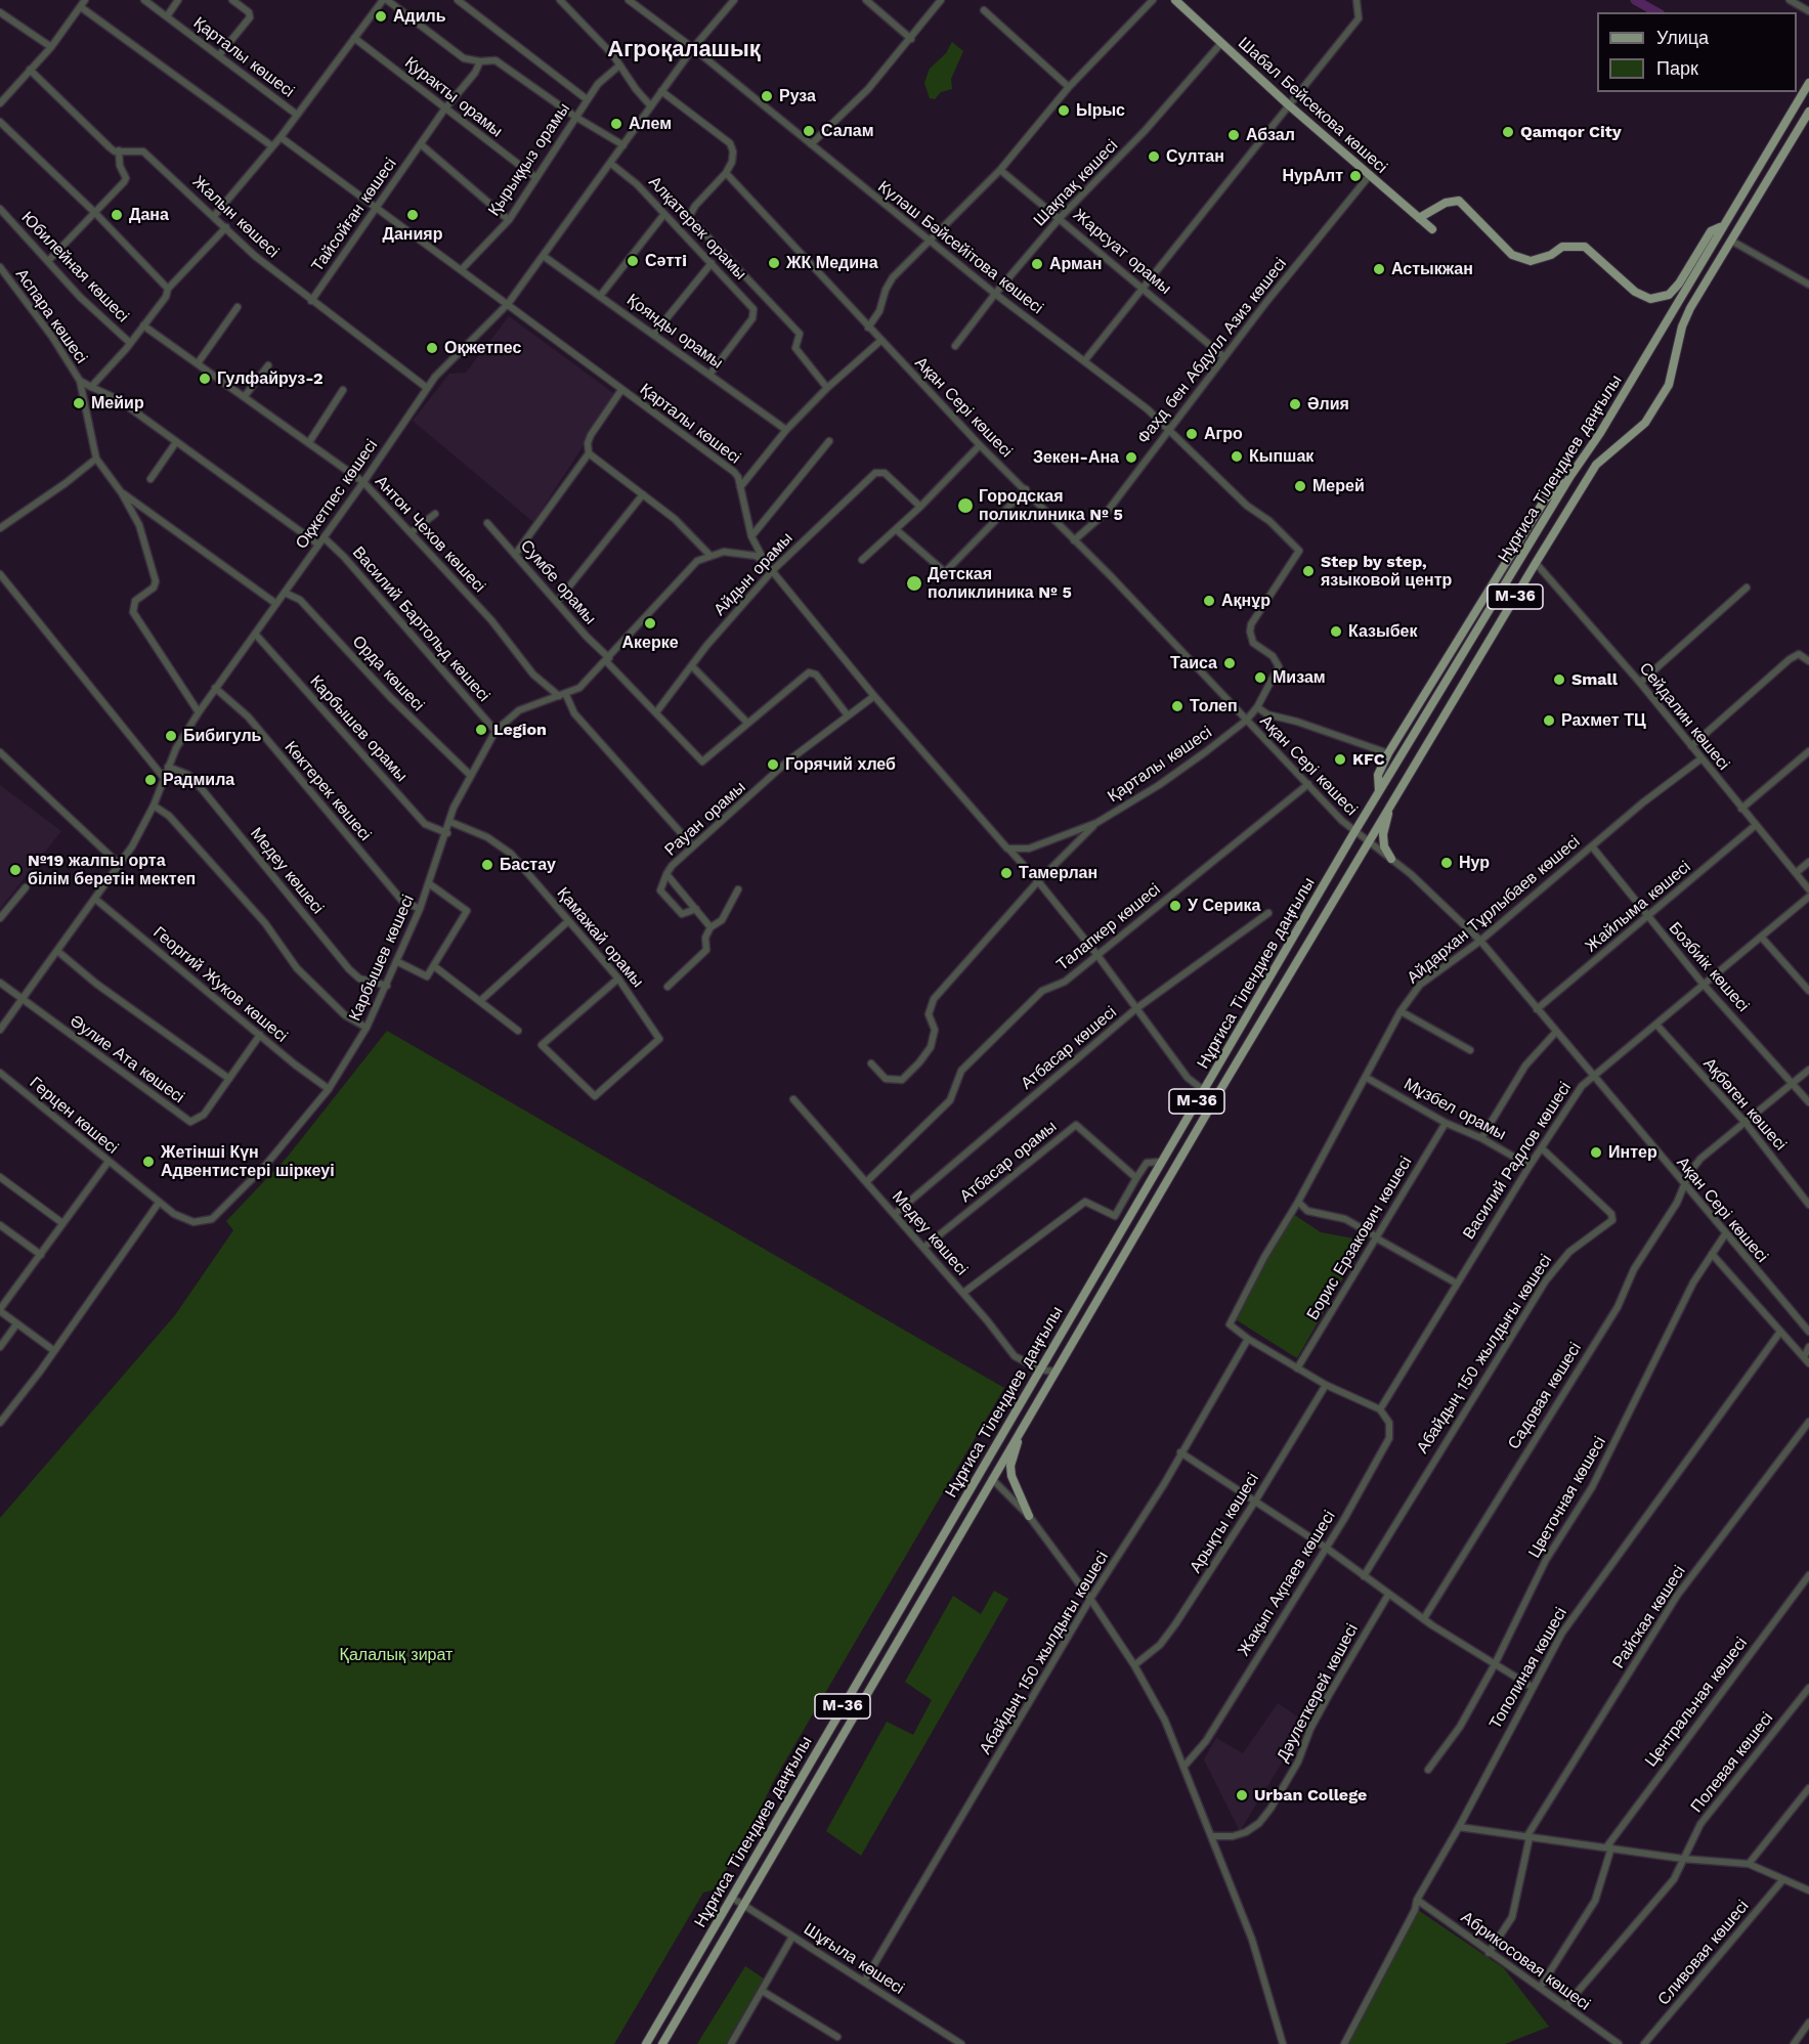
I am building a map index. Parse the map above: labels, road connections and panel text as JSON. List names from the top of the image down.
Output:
{
  "streets": {
    "main road": ["Шабал Бейсекова көшесі", "Нұрғиса Тілендиев даңғылы", "M-36"],
    "street": [
      "Қарталы көшесі",
      "Қуракты орамы",
      "Қырыққыз орамы",
      "Шақпақ көшесі",
      "Тайсойған көшесі",
      "Жалын көшесі",
      "Алқатерек орамы",
      "Күләш Бәйсейітова көшесі",
      "Жарсуат орамы",
      "Юбилейная көшесі",
      "Аспара көшесі",
      "Қоянды орамы",
      "Фахд бен Абдулл Азиз көшесі",
      "Ақан Сері көшесі",
      "Оқжетпес көшесі",
      "Антон Чехов көшесі",
      "Айдын орамы",
      "Сумбе орамы",
      "Василий Бартольд көшесі",
      "Орда көшесі",
      "Сейдалин көшесі",
      "Карбышев орамы",
      "Көктерек көшесі",
      "Рауан орамы",
      "Медеу көшесі",
      "Жайлыма көшесі",
      "Айдархан Тұрлыбаев көшесі",
      "Талапкер көшесі",
      "Қамажай орамы",
      "Карбышев көшесі",
      "Бозбиік көшесі",
      "Георгий Жуков көшесі",
      "Атбасар көшесі",
      "Әулие Ата көшесі",
      "Ақбөген көшесі",
      "Мұзбел орамы",
      "Герцен көшесі",
      "Василий Радлов көшесі",
      "Атбасар орамы",
      "Борис Ерзакович көшесі",
      "Абайдың 150 жылдығы көшесі",
      "Садовая көшесі",
      "Цветочная көшесі",
      "Арықты көшесі",
      "Жақып Ақпаев көшесі",
      "Райская көшесі",
      "Тополиная көшесі",
      "Дәулеткерей көшесі",
      "Центральная көшесі",
      "Полевая көшесі",
      "Сливовая көшесі",
      "Шұғыла көшесі",
      "Абрикосовая көшесі"
    ]
  },
  "crossings": [
    ["Қарталы көшесі", "Қырыққыз орамы"],
    ["Қарталы көшесі", "Тайсойған көшесі"],
    ["Қарталы көшесі", "Күләш Бәйсейітова көшесі"],
    ["Қарталы көшесі", "Ақан Сері көшесі"],
    ["Қарталы көшесі", "Нұрғиса Тілендиев даңғылы"],
    ["Қарталы көшесі", "Оқжетпес көшесі"],
    ["Қарталы көшесі", "Айдын орамы"],
    ["Қарталы көшесі", "Рауан орамы"],
    ["Қарталы көшесі", "Талапкер көшесі"],
    ["Қарталы көшесі", "Атбасар көшесі"],
    ["Қуракты орамы", "Қырыққыз орамы"],
    ["Қуракты орамы", "Тайсойған көшесі"],
    ["Шабал Бейсекова көшесі", "Шақпақ көшесі"],
    ["Шабал Бейсекова көшесі", "Фахд бен Абдулл Азиз көшесі"],
    ["Шақпақ көшесі", "Күләш Бәйсейітова көшесі"],
    ["Шақпақ көшесі", "Жарсуат орамы"],
    ["Тайсойған көшесі", "Жалын көшесі"],
    ["Жалын көшесі", "Оқжетпес көшесі"],
    ["Алқатерек орамы", "Қоянды орамы"],
    ["Алқатерек орамы", "Оқжетпес көшесі"],
    ["Күләш Бәйсейітова көшесі", "Фахд бен Абдулл Азиз көшесі"],
    ["Күләш Бәйсейітова көшесі", "Оқжетпес көшесі"],
    ["Жарсуат орамы", "Фахд бен Абдулл Азиз көшесі"],
    ["Аспара көшесі", "Оқжетпес көшесі"],
    ["Қоянды орамы", "Оқжетпес көшесі"],
    ["Фахд бен Абдулл Азиз көшесі", "Ақан Сері көшесі"],
    ["Ақан Сері көшесі", "Нұрғиса Тілендиев даңғылы"],
    ["Ақан Сері көшесі", "Жайлыма көшесі"],
    ["Ақан Сері көшесі", "Айдархан Тұрлыбаев көшесі"],
    ["Ақан Сері көшесі", "Талапкер көшесі"],
    ["Ақан Сері көшесі", "Василий Радлов көшесі"],
    ["Ақан Сері көшесі", "Садовая көшесі"],
    ["Ақан Сері көшесі", "Цветочная көшесі"],
    ["Нұрғиса Тілендиев даңғылы", "Сейдалин көшесі"],
    ["Нұрғиса Тілендиев даңғылы", "Медеу көшесі"],
    ["Нұрғиса Тілендиев даңғылы", "Шұғыла көшесі"],
    ["Оқжетпес көшесі", "Антон Чехов көшесі"],
    ["Оқжетпес көшесі", "Василий Бартольд көшесі"],
    ["Оқжетпес көшесі", "Орда көшесі"],
    ["Оқжетпес көшесі", "Карбышев орамы"],
    ["Оқжетпес көшесі", "Көктерек көшесі"],
    ["Оқжетпес көшесі", "Медеу көшесі"],
    ["Оқжетпес көшесі", "Георгий Жуков көшесі"],
    ["Оқжетпес көшесі", "Әулие Ата көшесі"],
    ["Антон Чехов көшесі", "Рауан орамы"],
    ["Антон Чехов көшесі", "Карбышев көшесі"],
    ["Айдын орамы", "Сумбе орамы"],
    ["Сумбе орамы", "Карбышев көшесі"],
    ["Василий Бартольд көшесі", "Карбышев көшесі"],
    ["Орда көшесі", "Карбышев көшесі"],
    ["Сейдалин көшесі", "Жайлыма көшесі"],
    ["Сейдалин көшесі", "Айдархан Тұрлыбаев көшесі"],
    ["Карбышев орамы", "Карбышев көшесі"],
    ["Көктерек көшесі", "Карбышев көшесі"],
    ["Медеу көшесі", "Талапкер көшесі"],
    ["Медеу көшесі", "Карбышев көшесі"],
    ["Медеу көшесі", "Атбасар көшесі"],
    ["Медеу көшесі", "Атбасар орамы"],
    ["Жайлыма көшесі", "Бозбиік көшесі"],
    ["Айдархан Тұрлыбаев көшесі", "Бозбиік көшесі"],
    ["Айдархан Тұрлыбаев көшесі", "Мұзбел орамы"],
    ["Айдархан Тұрлыбаев көшесі", "Абайдың 150 жылдығы көшесі"],
    ["Қамажай орамы", "Карбышев көшесі"],
    ["Карбышев көшесі", "Георгий Жуков көшесі"],
    ["Карбышев көшесі", "Герцен көшесі"],
    ["Бозбиік көшесі", "Василий Радлов көшесі"],
    ["Георгий Жуков көшесі", "Әулие Ата көшесі"],
    ["Ақбөген көшесі", "Василий Радлов көшесі"],
    ["Мұзбел орамы", "Василий Радлов көшесі"],
    ["Мұзбел орамы", "Борис Ерзакович көшесі"],
    ["Василий Радлов көшесі", "Абайдың 150 жылдығы көшесі"],
    ["Василий Радлов көшесі", "Жақып Ақпаев көшесі"],
    ["Абайдың 150 жылдығы көшесі", "Шұғыла көшесі"],
    ["Райская көшесі", "Абрикосовая көшесі"],
    ["Тополиная көшесі", "Абрикосовая көшесі"],
    ["Центральная көшесі", "Абрикосовая көшесі"],
    ["Полевая көшесі", "Абрикосовая көшесі"]
  ],
  "districts": ["Агроқалашық"],
  "parks": ["Қалалық зират"],
  "places": [
    "Адиль",
    "Руза",
    "Ырыс",
    "Алем",
    "Салам",
    "Qamqor City",
    "Абзал",
    "Султан",
    "НурАлт",
    "Дана",
    "Данияр",
    "Сәттi",
    "ЖК Медина",
    "Арман",
    "Астыкжан",
    "Оқжетпес",
    "Гулфайруз-2",
    "Мейир",
    "Әлия",
    "Агро",
    "Кыпшак",
    "Зекен-Ана",
    "Мерей",
    "Городская поликлиника № 5",
    "Step by step, языковой центр",
    "Детская поликлиника № 5",
    "Ақнұр",
    "Акерке",
    "Казыбек",
    "Таиса",
    "Мизам",
    "Small",
    "Толеп",
    "Рахмет ТЦ",
    "Legion",
    "Бибигуль",
    "KFC",
    "Горячий хлеб",
    "Радмила",
    "Нур",
    "Бастау",
    "№19 жалпы орта білім беретін мектеп",
    "Тамерлан",
    "У Серика",
    "Интер",
    "Жетінші Күн Адвентистері шіркеуі",
    "Urban College"
  ],
  "legend": ["Улица", "Парк"]
}
